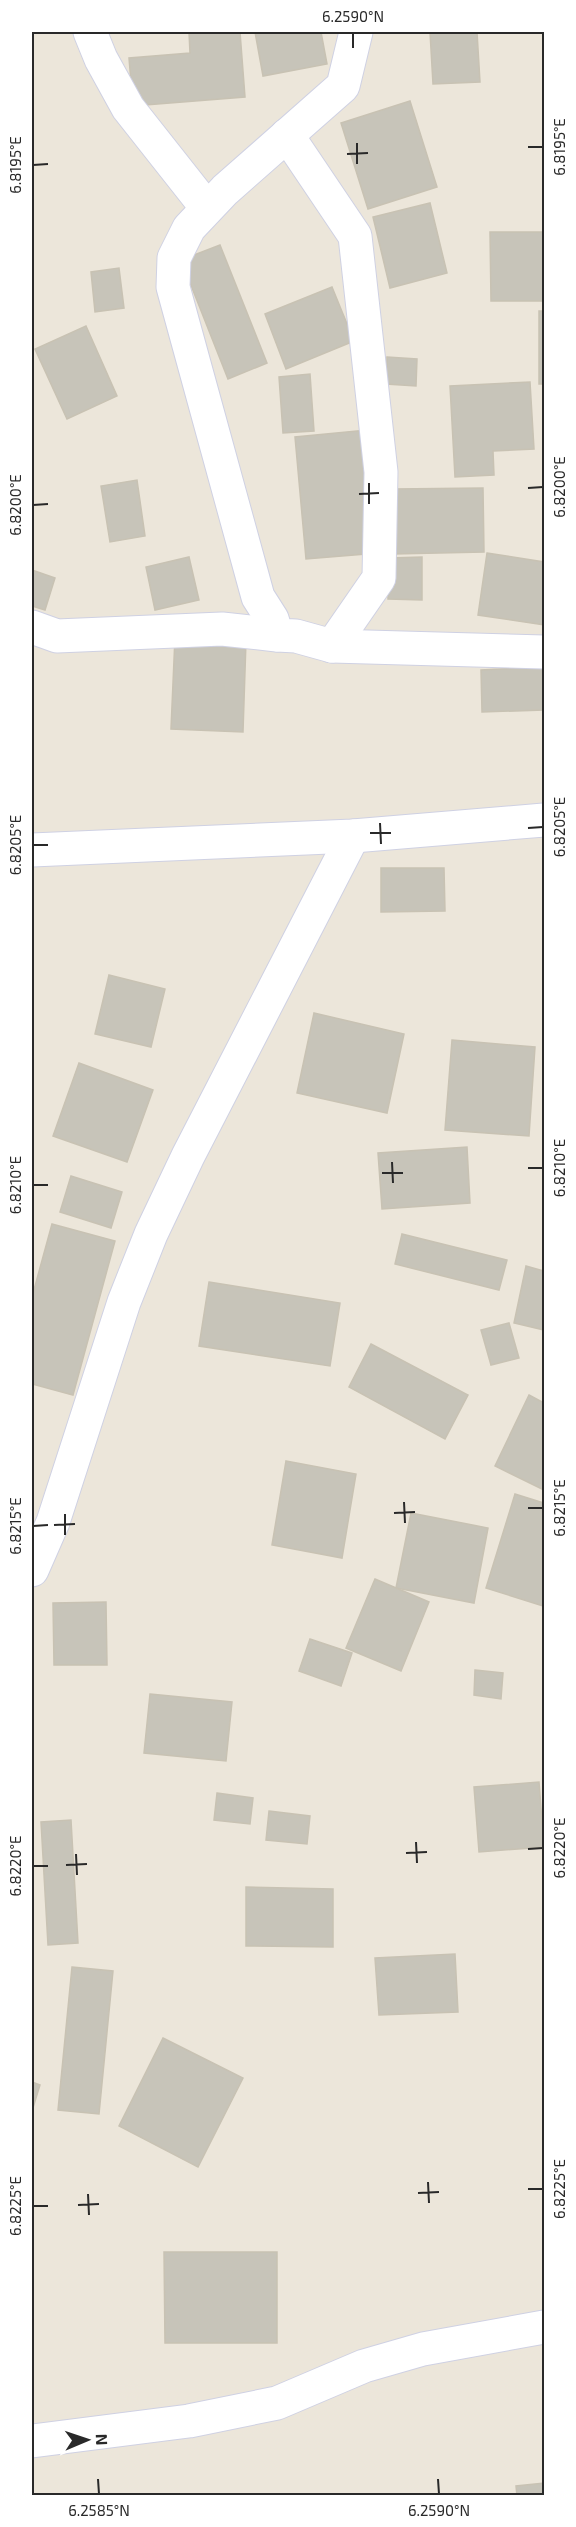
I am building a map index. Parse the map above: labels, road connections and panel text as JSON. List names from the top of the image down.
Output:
{
  "north": "right",
  "coordinates": [
    "6.2590°N",
    "6.8195°E",
    "6.8200°E",
    "6.8205°E",
    "6.8210°E",
    "6.8215°E",
    "6.8220°E",
    "6.8225°E",
    "6.2585°N"
  ]
}
